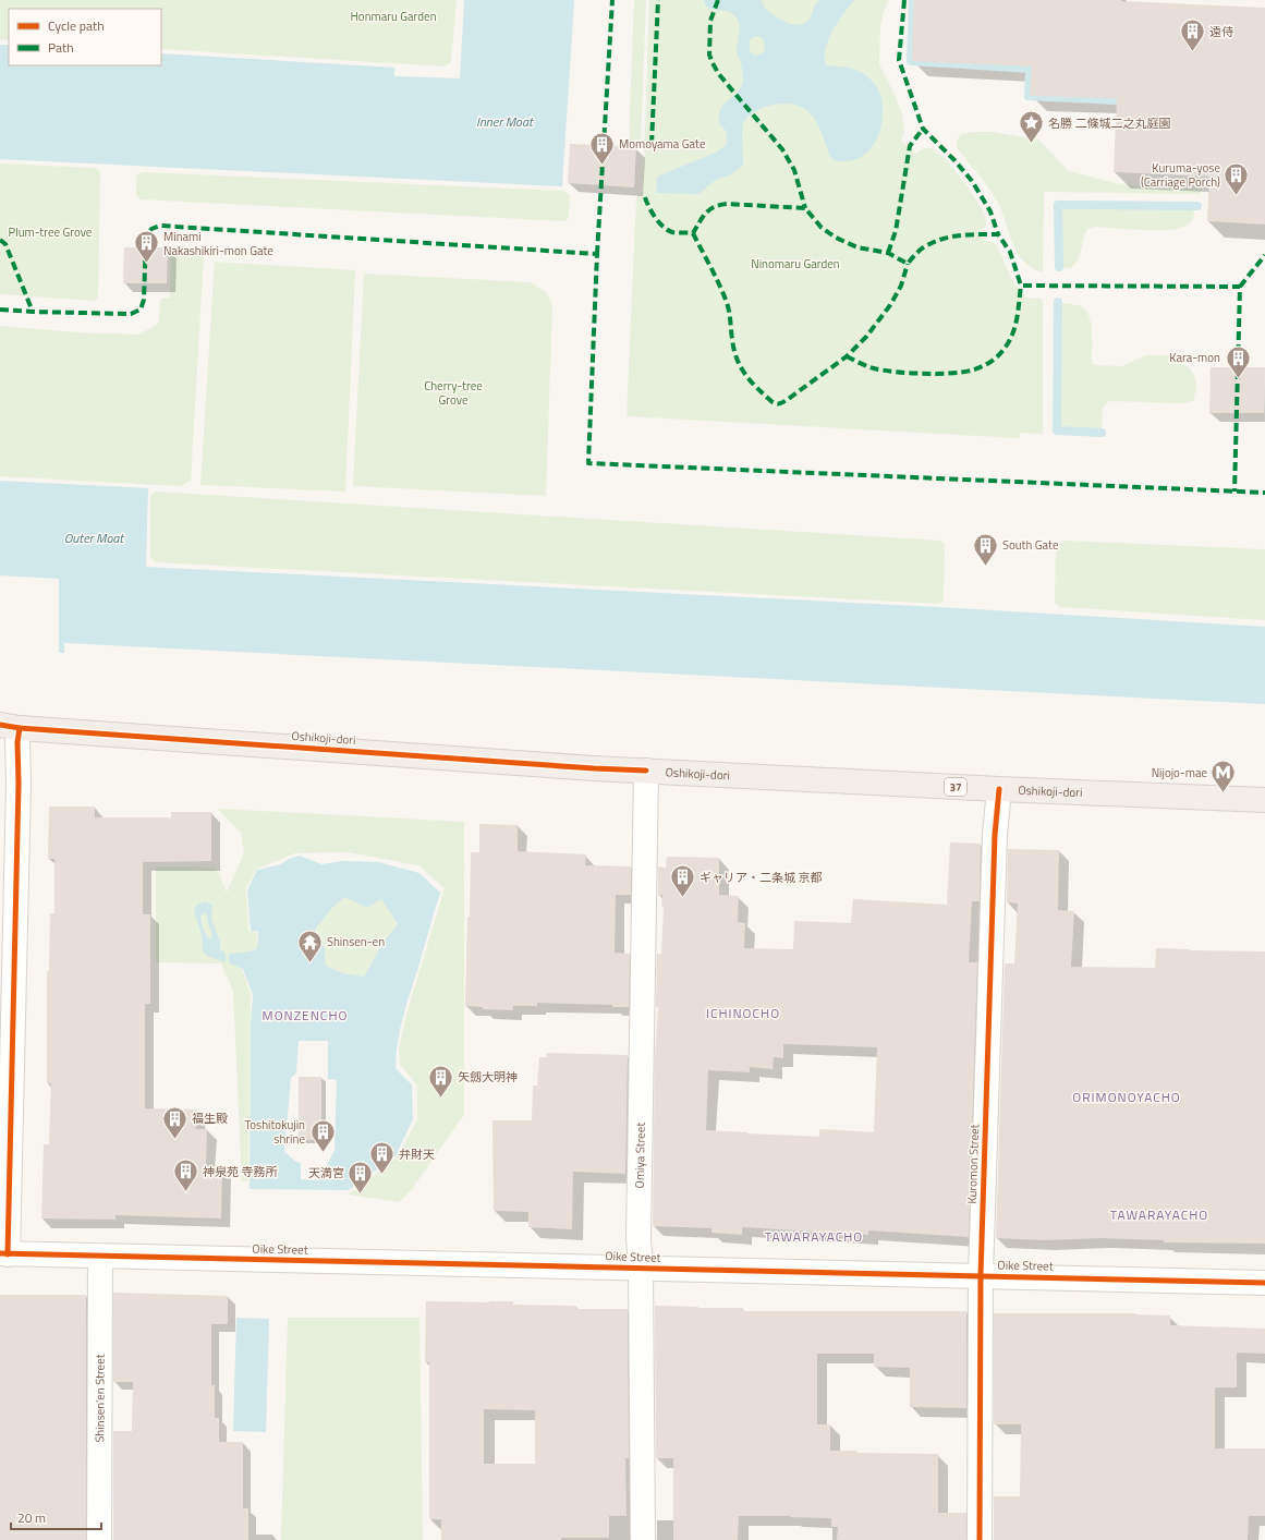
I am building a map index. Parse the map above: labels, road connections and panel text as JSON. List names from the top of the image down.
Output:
{
  "streets": {
    "main road": ["Oshikoji-dori", "37"],
    "street": [
      "Omiya Street",
      "Kuromon Street",
      "Oike Street",
      "Shinsen'en Street"
    ]
  },
  "crossings": [
    ["Oshikoji-dori", "Omiya Street"],
    ["Oshikoji-dori", "Kuromon Street"],
    ["Omiya Street", "Oike Street"],
    ["Kuromon Street", "Oike Street"],
    ["Oike Street", "Shinsen'en Street"]
  ],
  "districts": [
    "ICHINOCHO",
    "MONZENCHO",
    "ORIMONOYACHO",
    "TAWARAYACHO",
    "TAWARAYACHO"
  ],
  "water": ["Inner Moat", "Outer Moat"],
  "parks": [
    "Honmaru Garden",
    "Plum-tree Grove",
    "Ninomaru Garden",
    "Cherry-tree Grove"
  ],
  "places": {
    "building": [
      "遠侍",
      "Momoyama Gate",
      "Kuruma-yose (Carriage Porch)",
      "Minami Nakashikiri-mon Gate",
      "Kara-mon",
      "South Gate",
      "ギャリア・二条城 京都",
      "矢劔大明神",
      "福生殿",
      "Toshitokujin shrine",
      "弁財天",
      "神泉苑 寺務所",
      "天満宮"
    ],
    "place": ["名勝 二條城二之丸庭園"],
    "metro station": ["Nijojo-mae"],
    "temple": ["Shinsen-en"]
  },
  "legend": ["Cycle path", "Path"],
  "scale_bar": "20 m"
}
